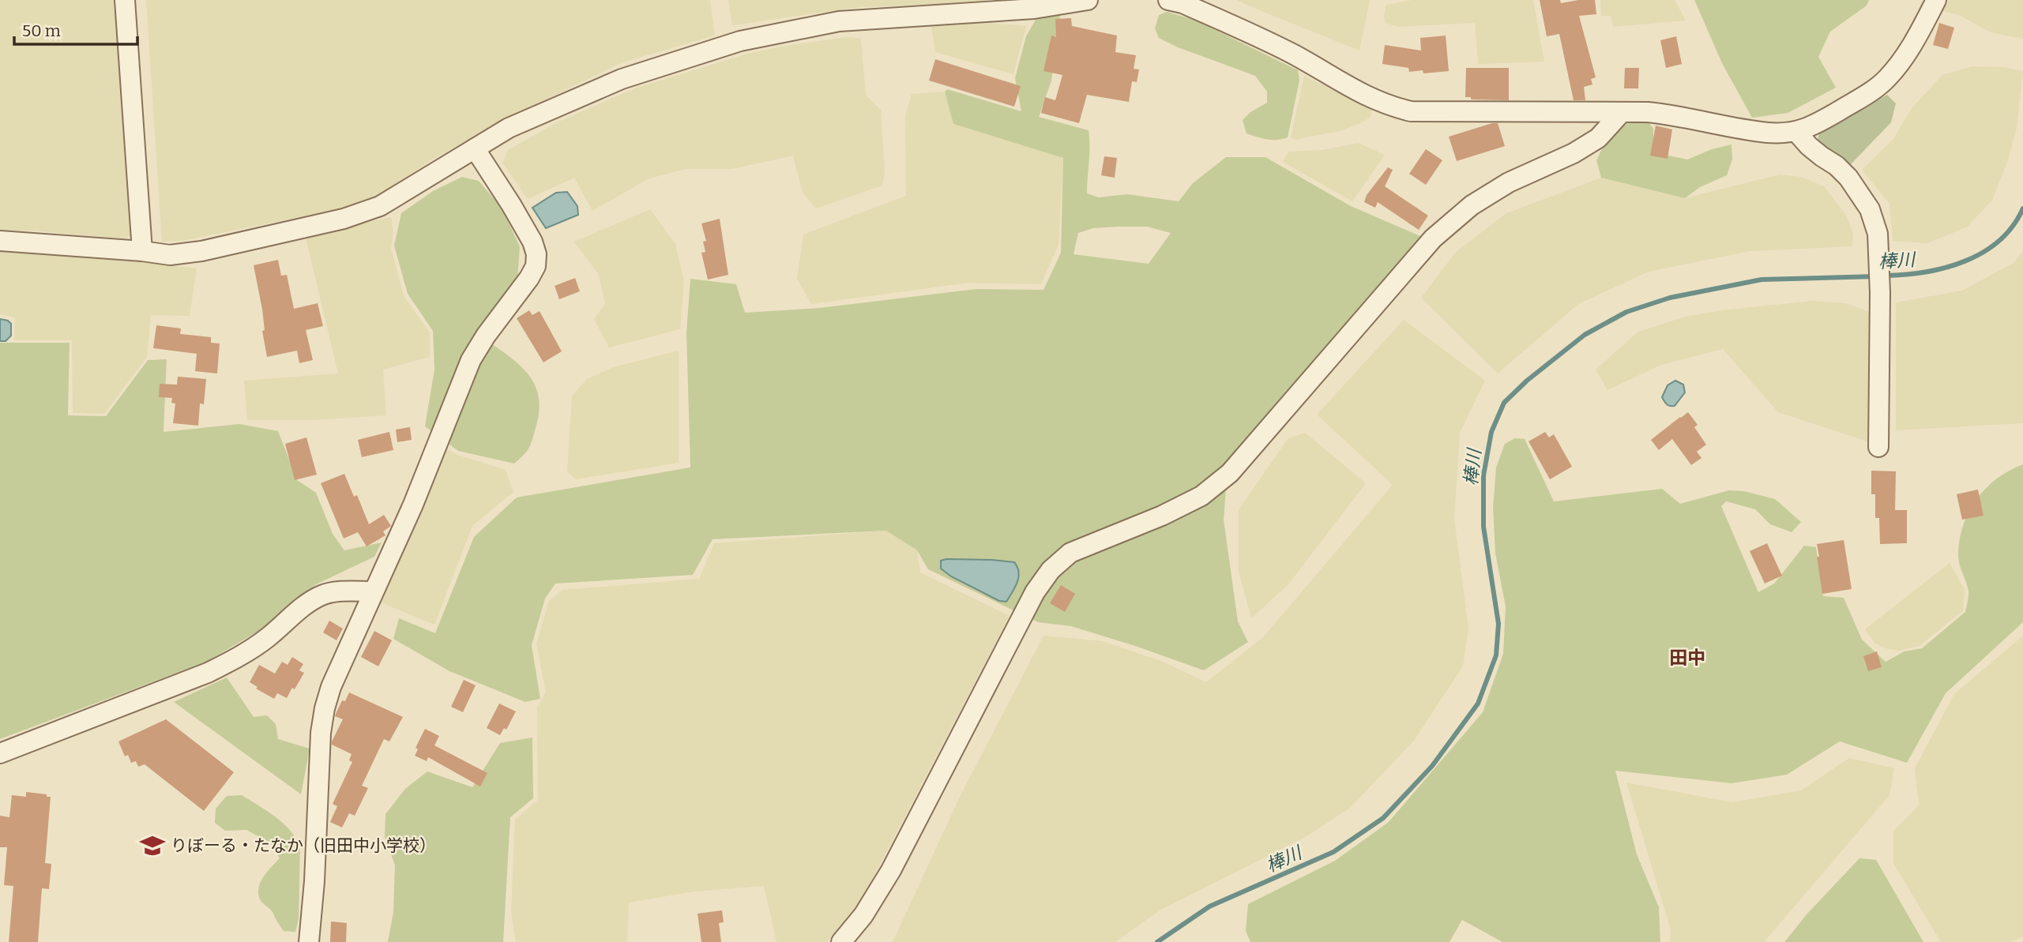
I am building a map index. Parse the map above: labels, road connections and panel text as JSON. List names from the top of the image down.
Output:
{
  "districts": ["田中"],
  "water": ["棒川"],
  "places": {
    "school or university": ["りぼーる・たなか（旧田中小学校）"]
  },
  "scale_bar": "50 m"
}
